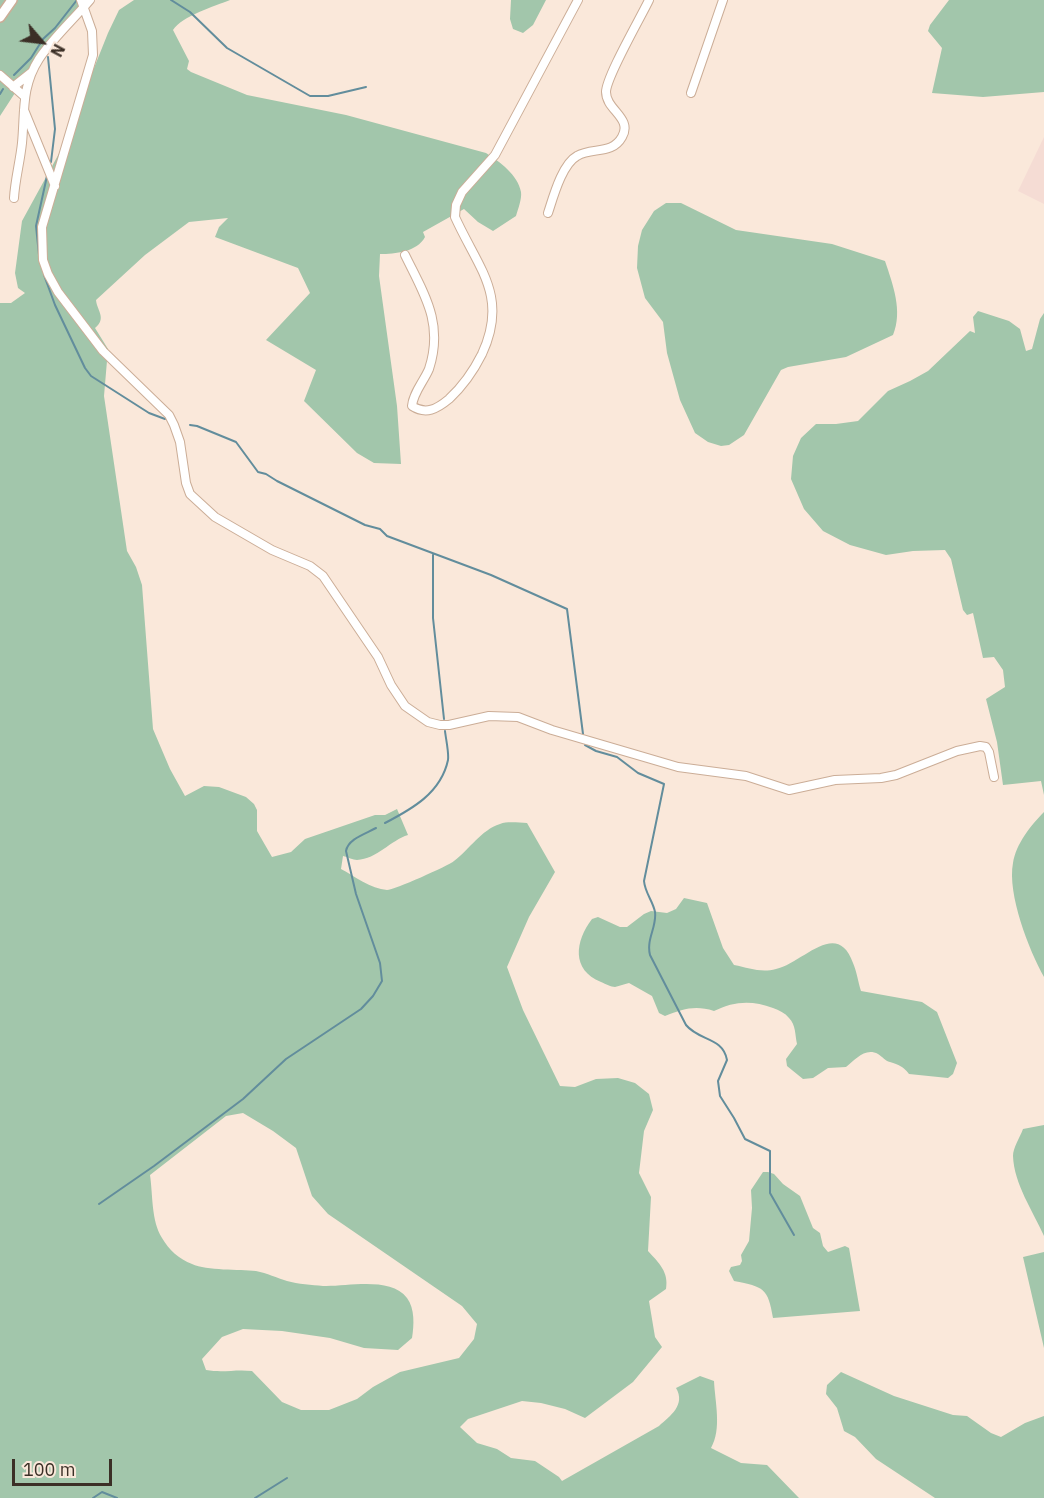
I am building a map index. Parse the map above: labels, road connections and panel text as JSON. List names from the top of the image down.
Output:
{
  "scale_bar": "100 m",
  "north": "bottom right"
}
